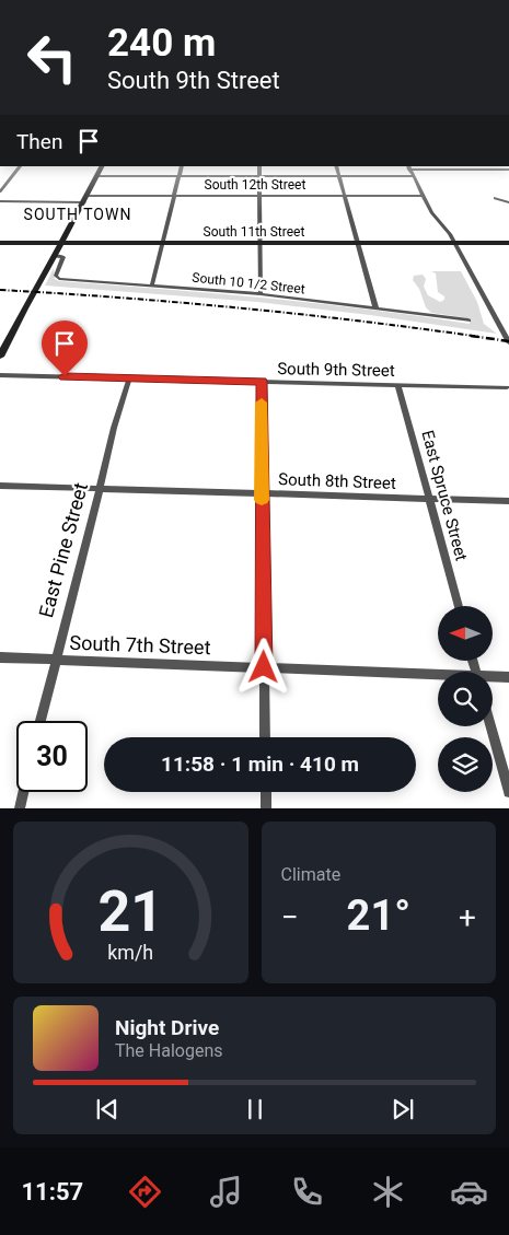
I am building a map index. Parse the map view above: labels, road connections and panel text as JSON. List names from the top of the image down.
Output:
{
  "streets": {
    "street": [
      "South 12th Street",
      "South 11th Street",
      "South 10 1/2 Street",
      "South 9th Street",
      "South 8th Street",
      "East Spruce Street",
      "East Pine Street",
      "South 7th Street"
    ]
  },
  "crossings": [
    ["South 9th Street", "East Spruce Street"],
    ["South 9th Street", "East Pine Street"],
    ["South 8th Street", "East Spruce Street"],
    ["South 8th Street", "East Pine Street"],
    ["East Pine Street", "South 7th Street"]
  ],
  "districts": ["SOUTH TOWN"],
  "north": "left",
  "page": {
    "turn": ["240 m", "South 9th Street"],
    "then": "Then",
    "limit": "30",
    "trip": "11:58 · 1 min · 410 m",
    "tile": "Climate",
    "heat": ["−", "21°", "+"],
    "song": ["Night Drive", "The Halogens"],
    "tabs": "11:57",
    "gauge": ["21", "km/h"]
  }
}
